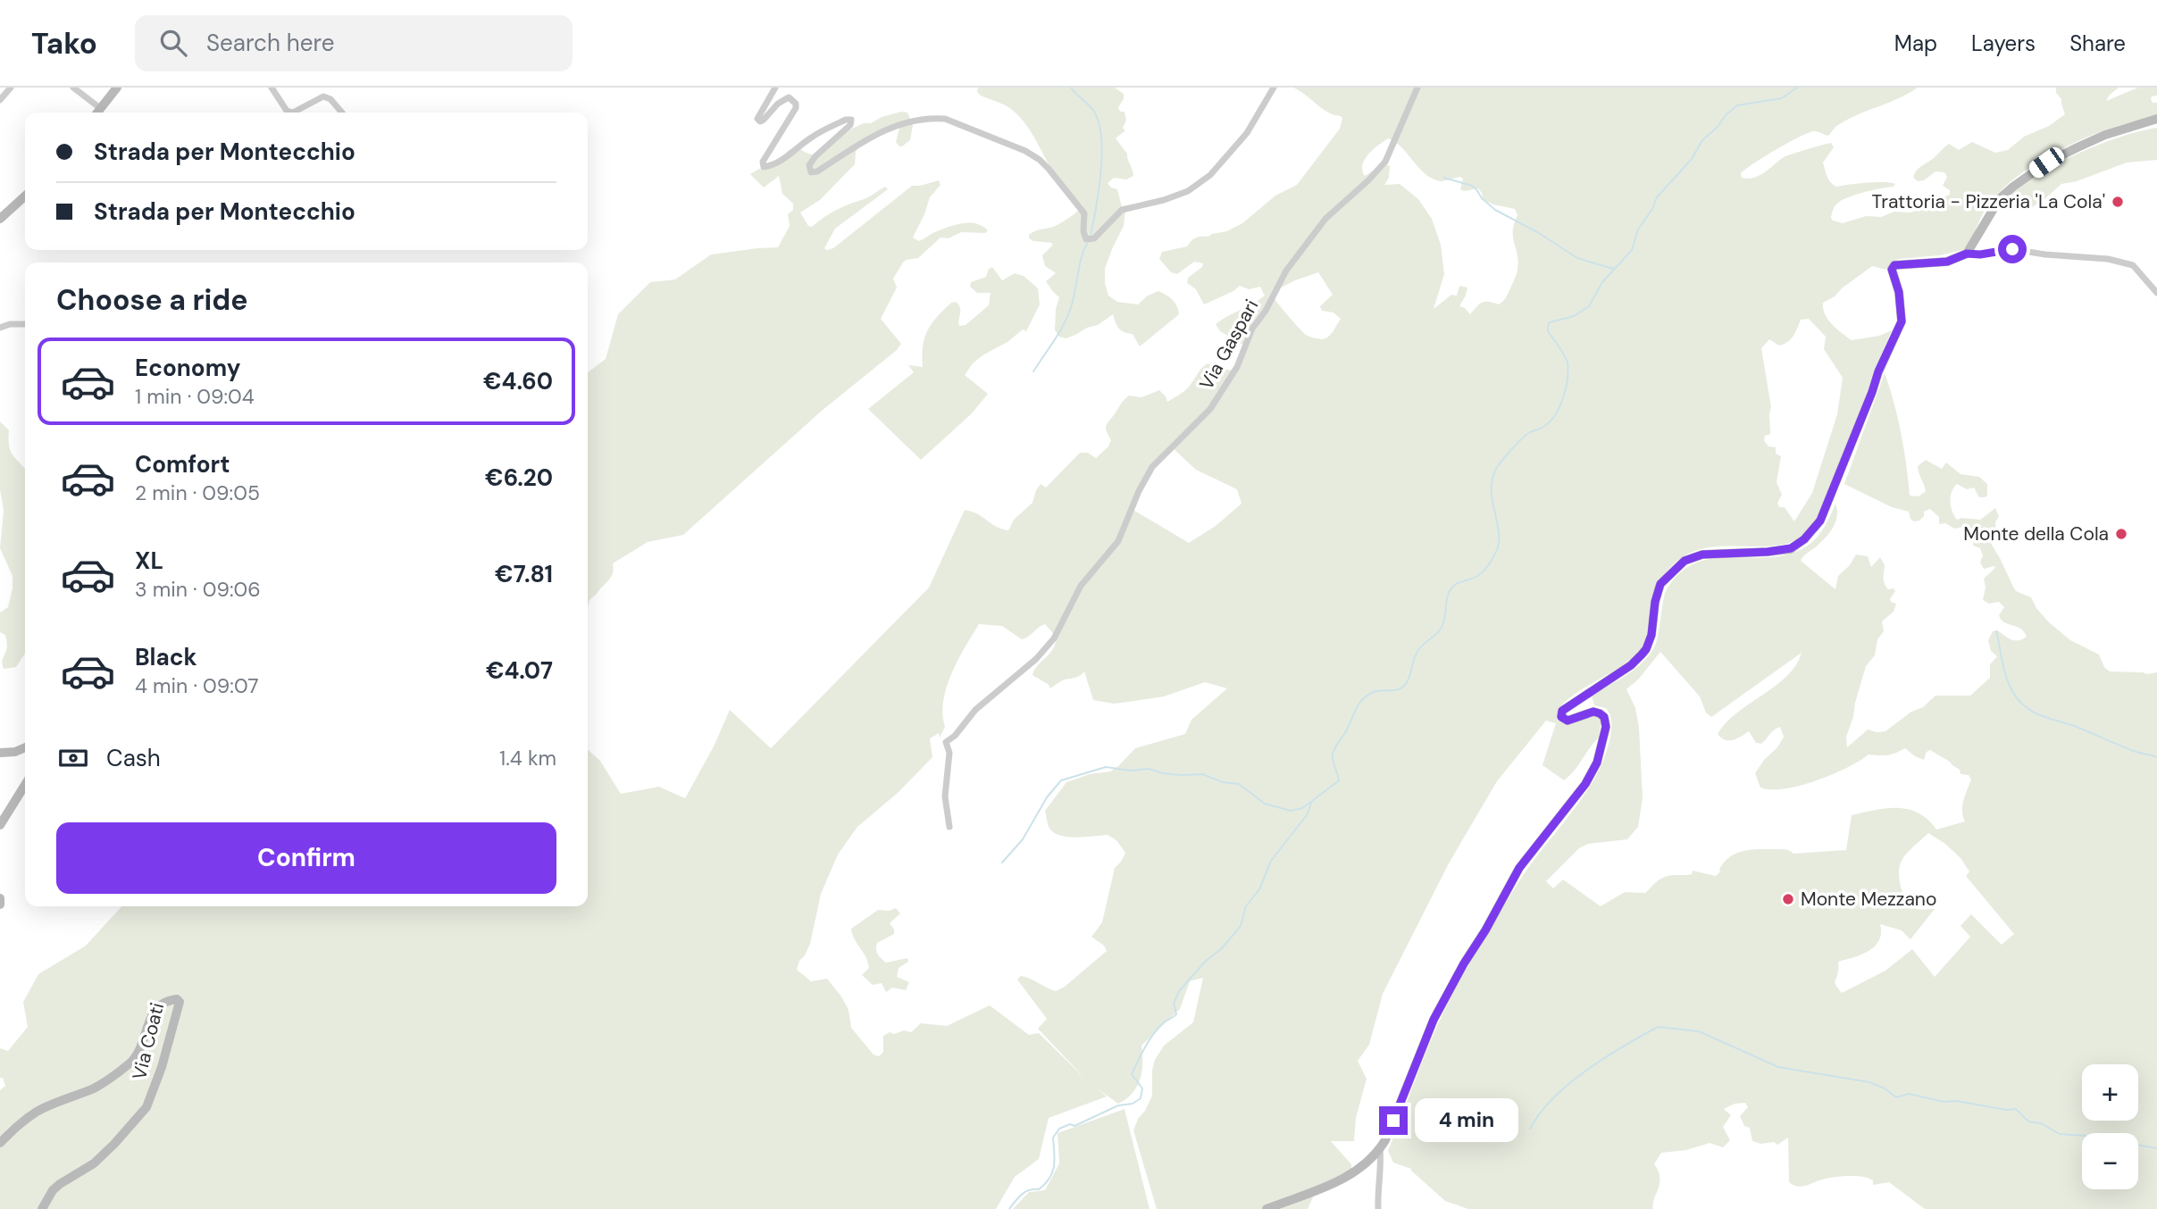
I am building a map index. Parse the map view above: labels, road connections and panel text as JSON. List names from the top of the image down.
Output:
{
  "streets": {
    "street": ["Via Gaspari", "Via Coati"]
  },
  "places": ["Trattoria - Pizzeria 'La Cola'", "Monte della Cola", "Monte Mezzano"],
  "page": {
    "header": "Tako",
    "search": "Search here",
    "nav": ["Map", "Layers", "Share"],
    "banner": ["Strada per Montecchio", "Strada per Montecchio"],
    "heading": "Choose a ride",
    "list": [
      {
        "name": "Economy",
        "note": "1 min · 09:04",
        "value": "€4.60"
      },
      {
        "name": "Comfort",
        "note": "2 min · 09:05",
        "value": "€6.20"
      },
      {
        "name": "XL",
        "note": "3 min · 09:06",
        "value": "€7.81"
      },
      {
        "name": "Black",
        "note": "4 min · 09:07",
        "value": "€4.07"
      }
    ],
    "pay": ["Cash", "1.4 km"],
    "buttons": "Confirm",
    "map_buttons": ["+", "−"],
    "bubble": "4 min"
  }
}
